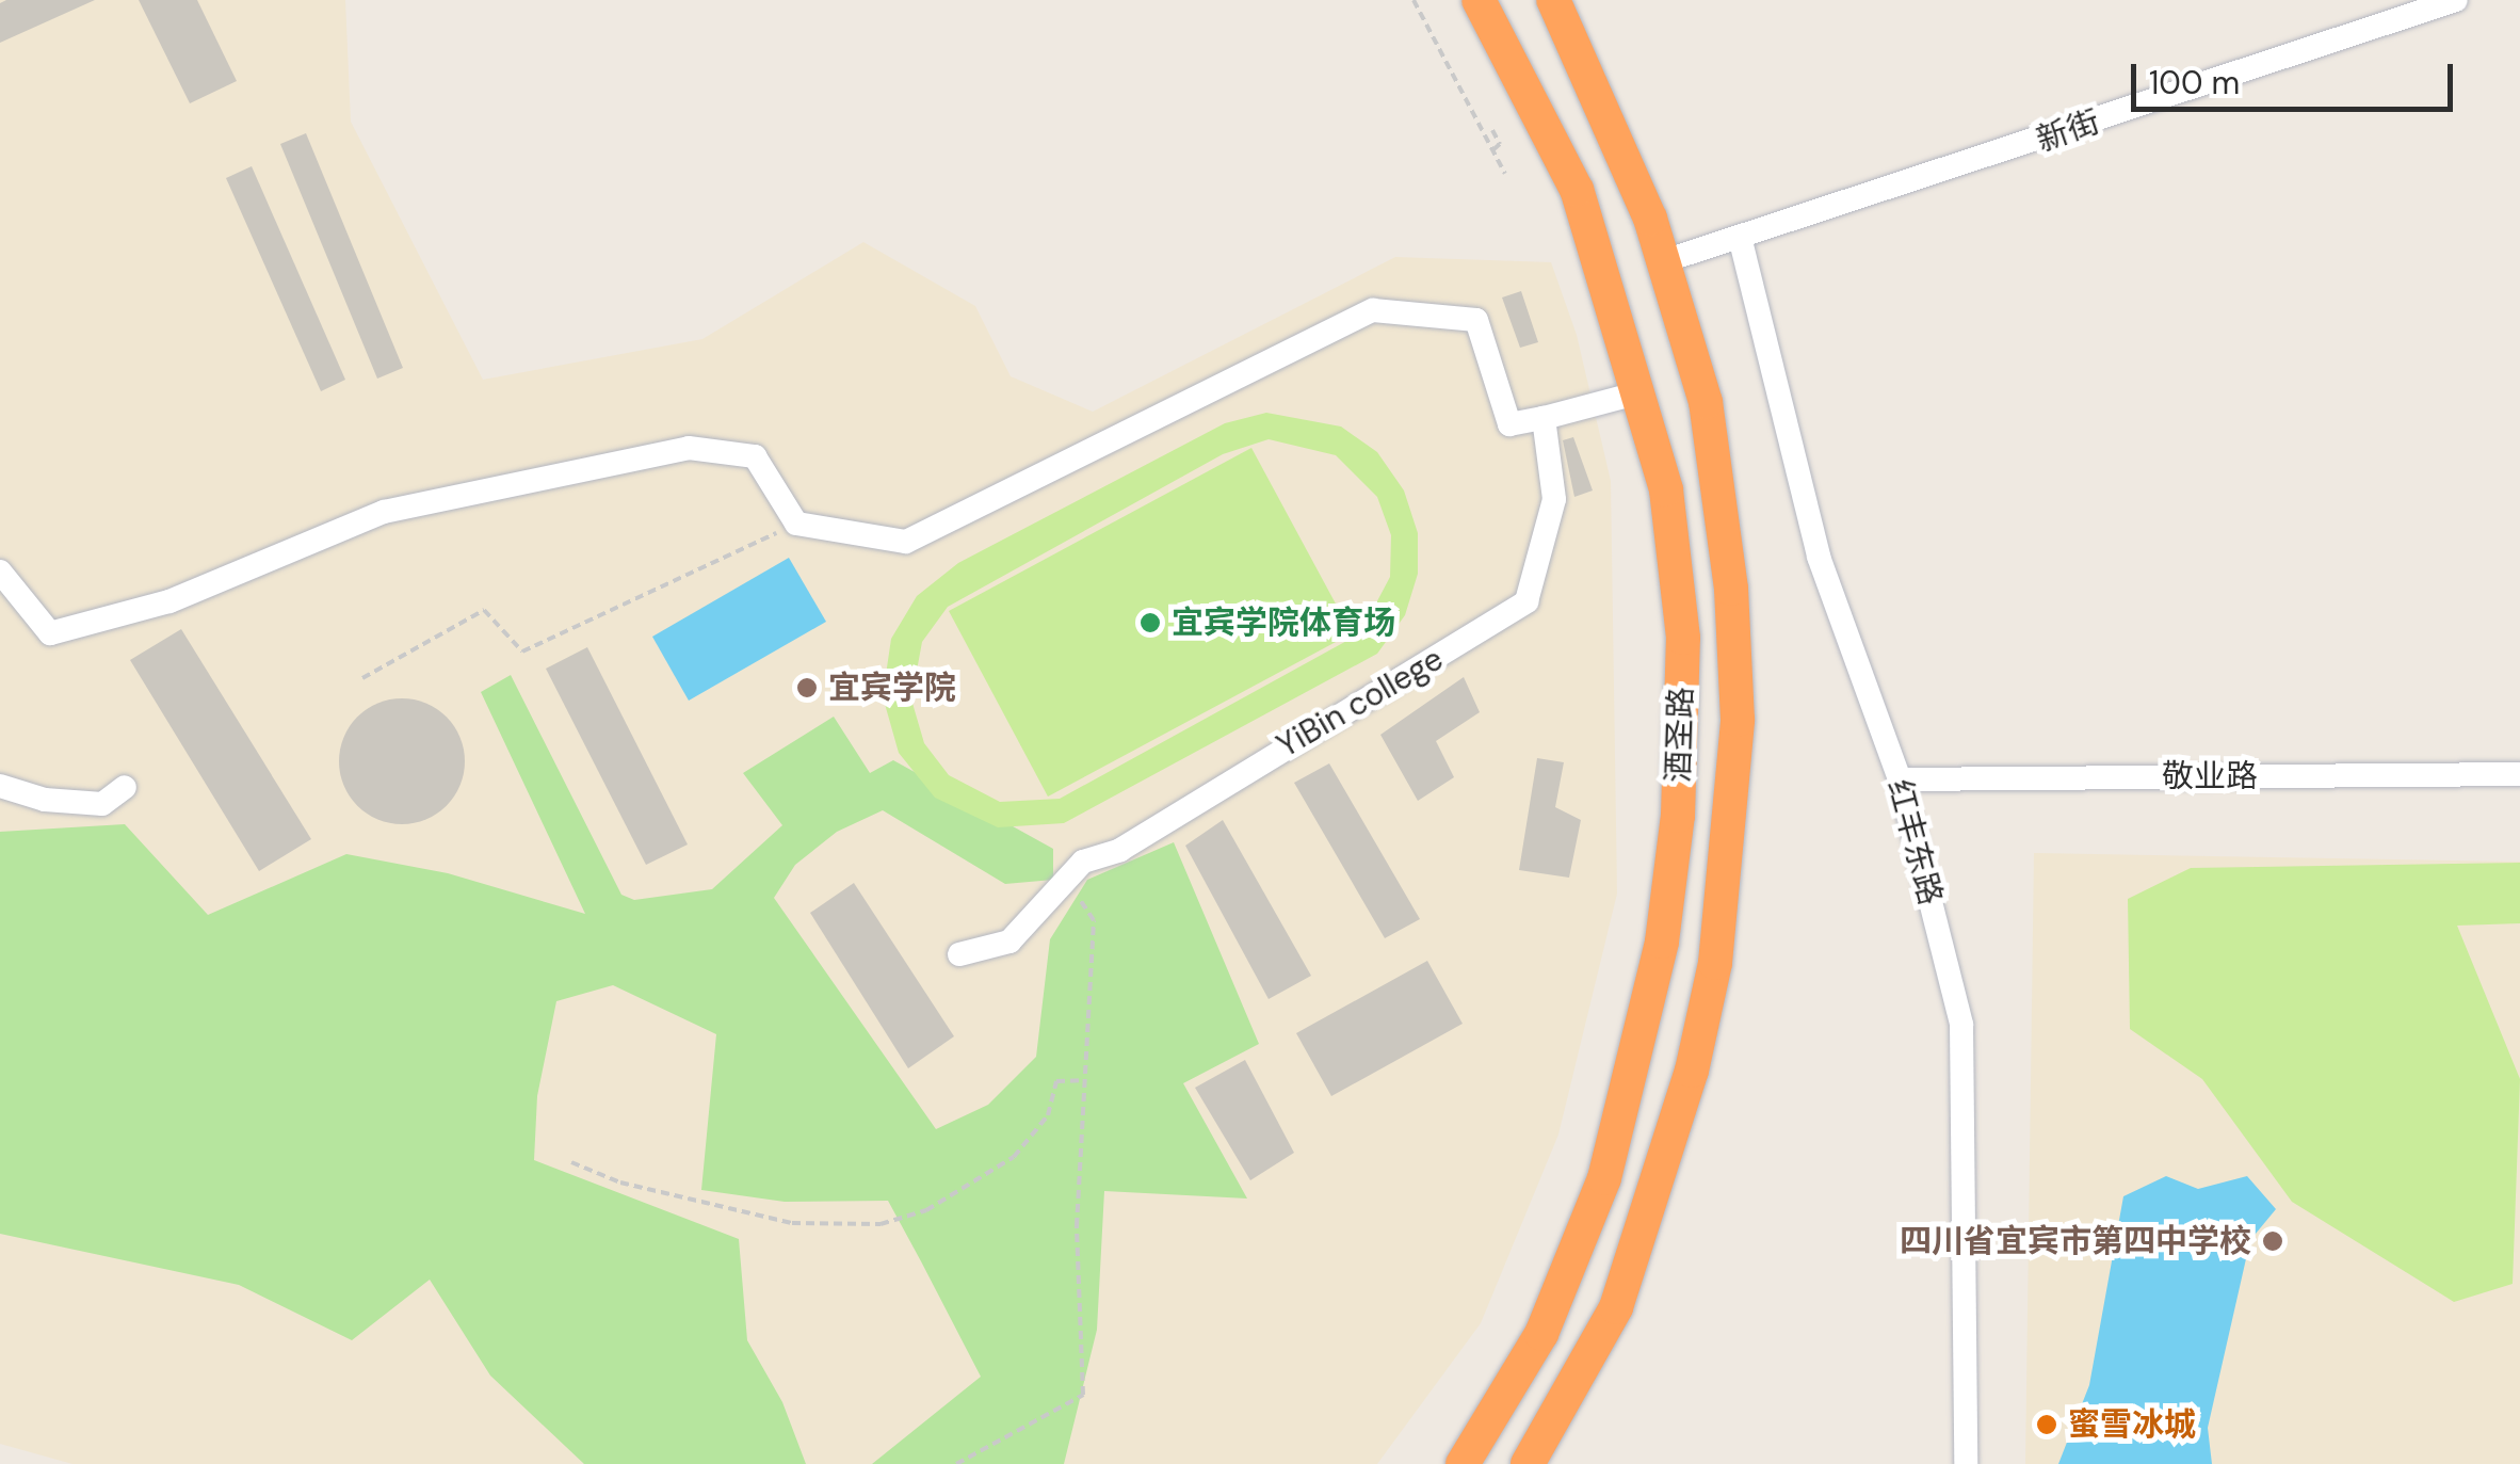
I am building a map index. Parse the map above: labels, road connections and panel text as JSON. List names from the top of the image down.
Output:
{
  "streets": {
    "highway": ["酒圣路"],
    "street": [
      "新街",
      "YiBin college",
      "敬业路",
      "红丰东路"
    ]
  },
  "crossings": [
    ["新街", "酒圣路"],
    ["新街", "红丰东路"],
    ["敬业路", "红丰东路"]
  ],
  "places": [
    "宜宾学院体育场",
    "宜宾学院",
    "四川省宜宾市第四中学校",
    "蜜雪冰城"
  ],
  "scale_bar": "100 m"
}
